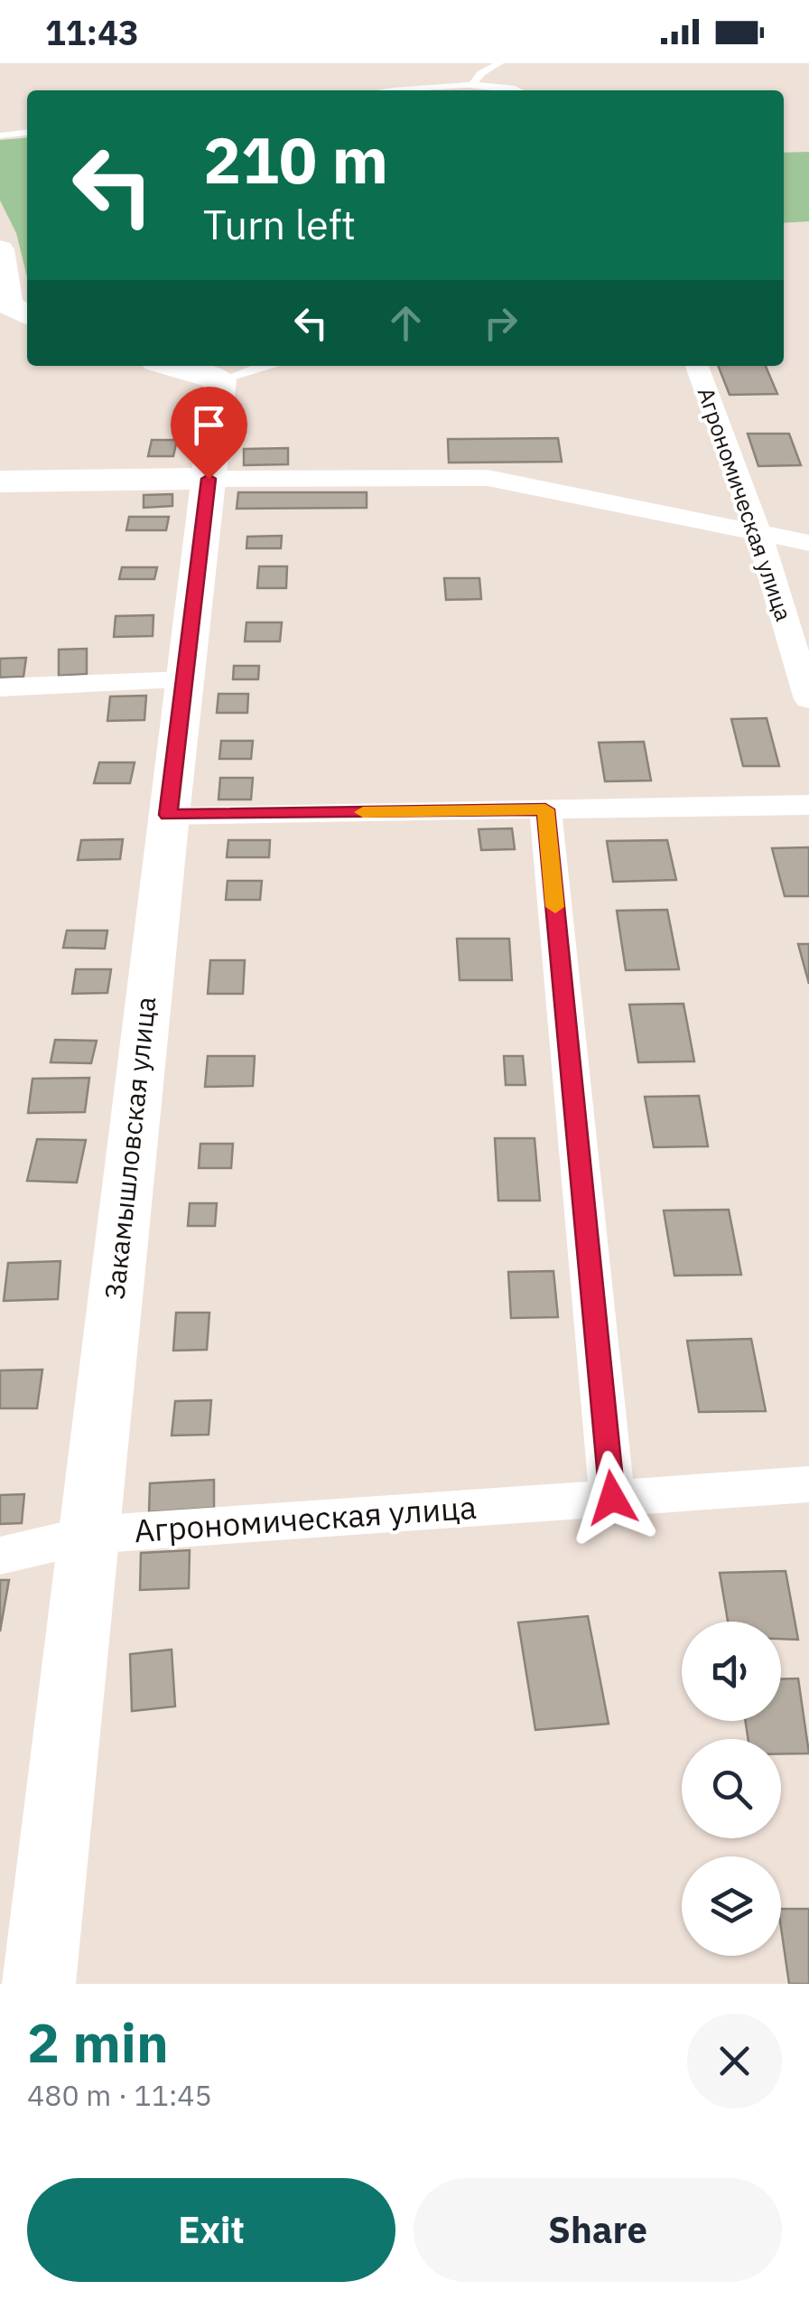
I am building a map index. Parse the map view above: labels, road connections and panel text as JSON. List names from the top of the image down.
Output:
{
  "streets": {
    "street": ["Агрономическая улица", "Закамышловская улица"]
  },
  "crossings": [
    ["Агрономическая улица", "Закамышловская улица"]
  ],
  "page": {
    "status": "11:43",
    "turn": ["210 m", "Turn left"],
    "heading": ["2 min", "480 m · 11:45"],
    "buttons": ["Exit", "Share"]
  }
}
